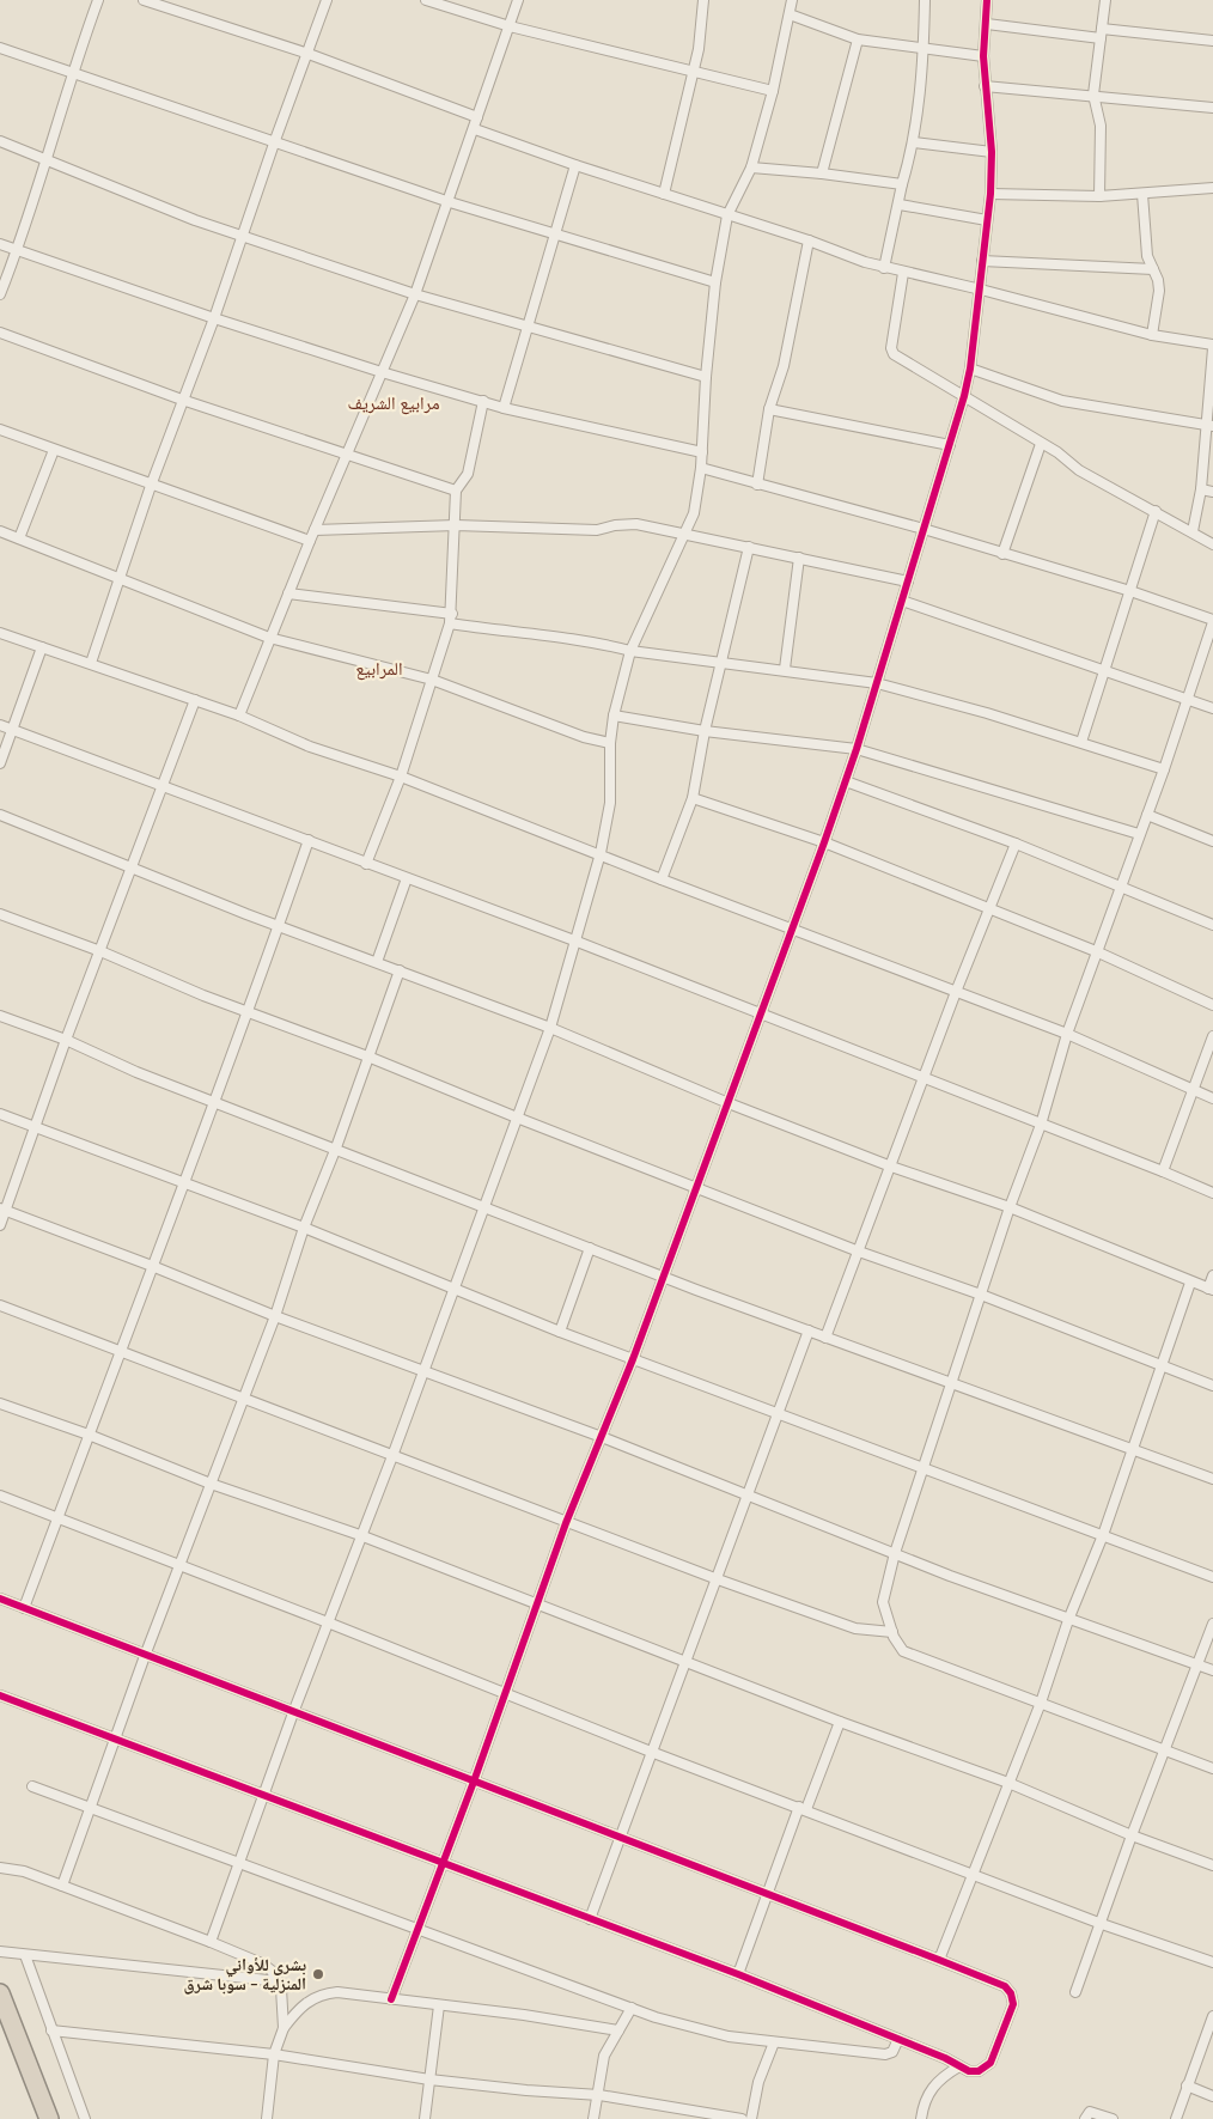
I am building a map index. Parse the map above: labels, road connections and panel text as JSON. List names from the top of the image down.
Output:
{
  "districts": ["مرابيع الشريف", "المرابيع"],
  "places": ["بشرى للأواني المنزلية - سوبا شرق"]
}
